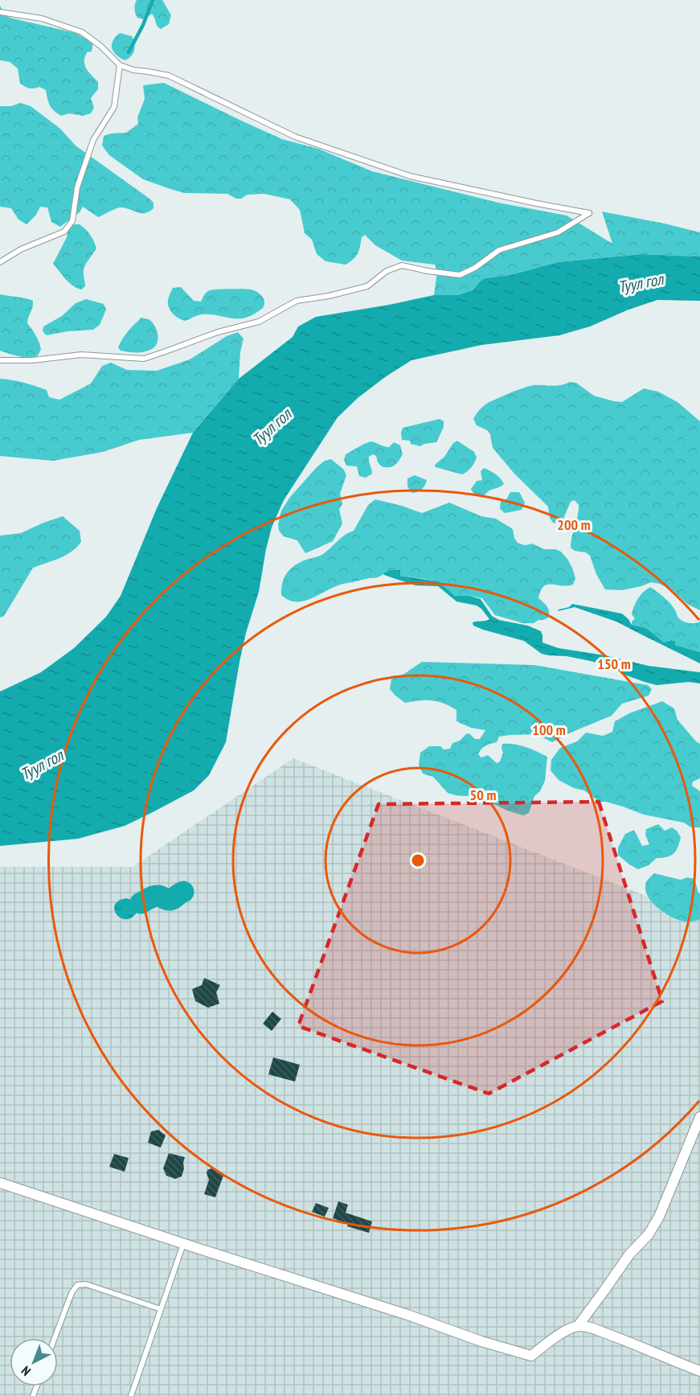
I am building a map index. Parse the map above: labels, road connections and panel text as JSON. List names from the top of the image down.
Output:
{
  "water": ["Туул гол"],
  "north": "bottom left",
  "rings": [
    "200 m",
    "150 m",
    "100 m",
    "50 m"
  ]
}
